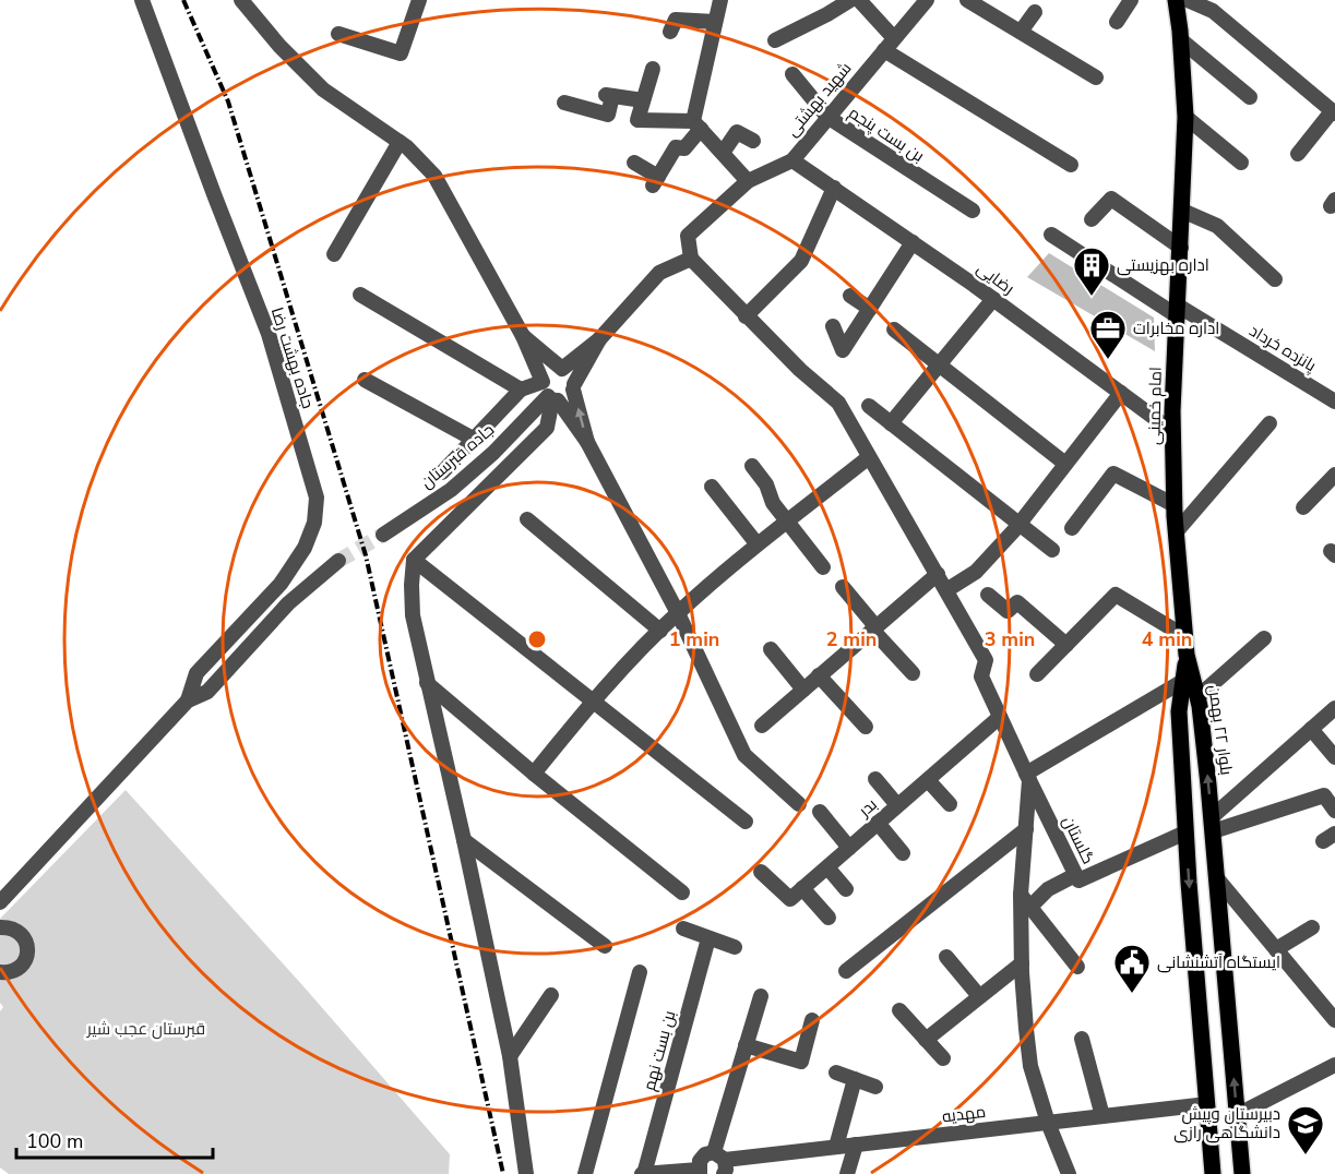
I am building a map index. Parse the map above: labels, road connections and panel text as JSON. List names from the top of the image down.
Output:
{
  "streets": {
    "main road": ["امام خمینی", "بلوار ۲۲ بهمن"],
    "street": [
      "شهید بهشتی",
      "بن بست پنجم",
      "رضایی",
      "پانزده خرداد",
      "جاده بهشت رضا",
      "جاده قبرستان",
      "بدر",
      "گلستان",
      "بن بست نهم",
      "مهدیه"
    ]
  },
  "crossings": [
    ["شهید بهشتی", "بن بست پنجم"],
    ["شهید بهشتی", "رضایی"],
    ["شهید بهشتی", "گلستان"],
    ["رضایی", "امام خمینی"],
    ["پانزده خرداد", "امام خمینی"],
    ["امام خمینی", "بلوار ۲۲ بهمن"],
    ["بلوار ۲۲ بهمن", "گلستان"],
    ["بلوار ۲۲ بهمن", "مهدیه"],
    ["بدر", "گلستان"]
  ],
  "parks": ["قبرستان عجب شیر"],
  "places": {
    "building": ["اداره بهزیستی"],
    "office": ["اداره مخابرات"],
    "public building": ["ایستگاه آتشنشانی"],
    "school or university": ["دبیرستان وپیش دانشگاهی رازی"]
  },
  "scale_bar": "100 m",
  "rings": [
    "1 min",
    "2 min",
    "3 min",
    "4 min"
  ]
}
